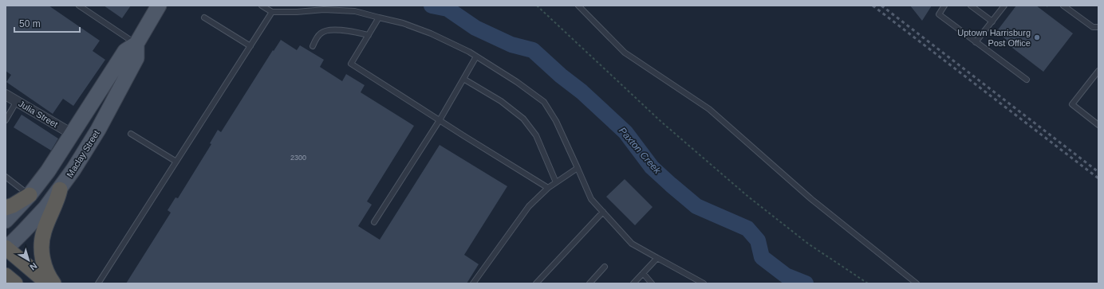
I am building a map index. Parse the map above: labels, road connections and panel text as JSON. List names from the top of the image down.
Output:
{
  "streets": {
    "main road": ["Maclay Street"],
    "street": ["Julia Street"]
  },
  "crossings": [
    ["Julia Street", "Maclay Street"]
  ],
  "water": ["Paxton Creek"],
  "places": ["Uptown Harrisburg Post Office"],
  "house_numbers": ["2300"],
  "scale_bar": "50 m",
  "north": "bottom right"
}
